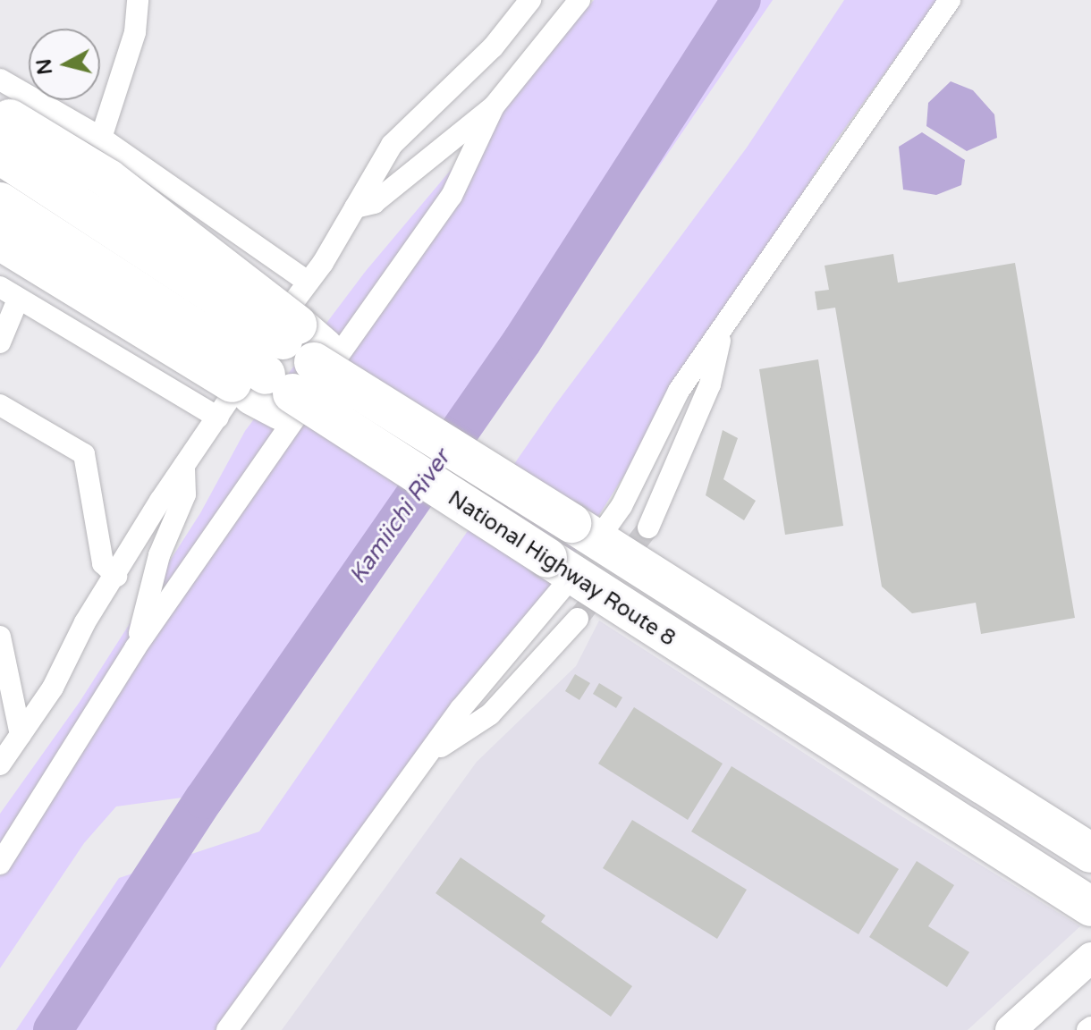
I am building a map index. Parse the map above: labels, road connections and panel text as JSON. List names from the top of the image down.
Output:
{
  "streets": {
    "highway": ["National Highway Route 8"]
  },
  "water": ["Kamiichi River"],
  "north": "left"
}
